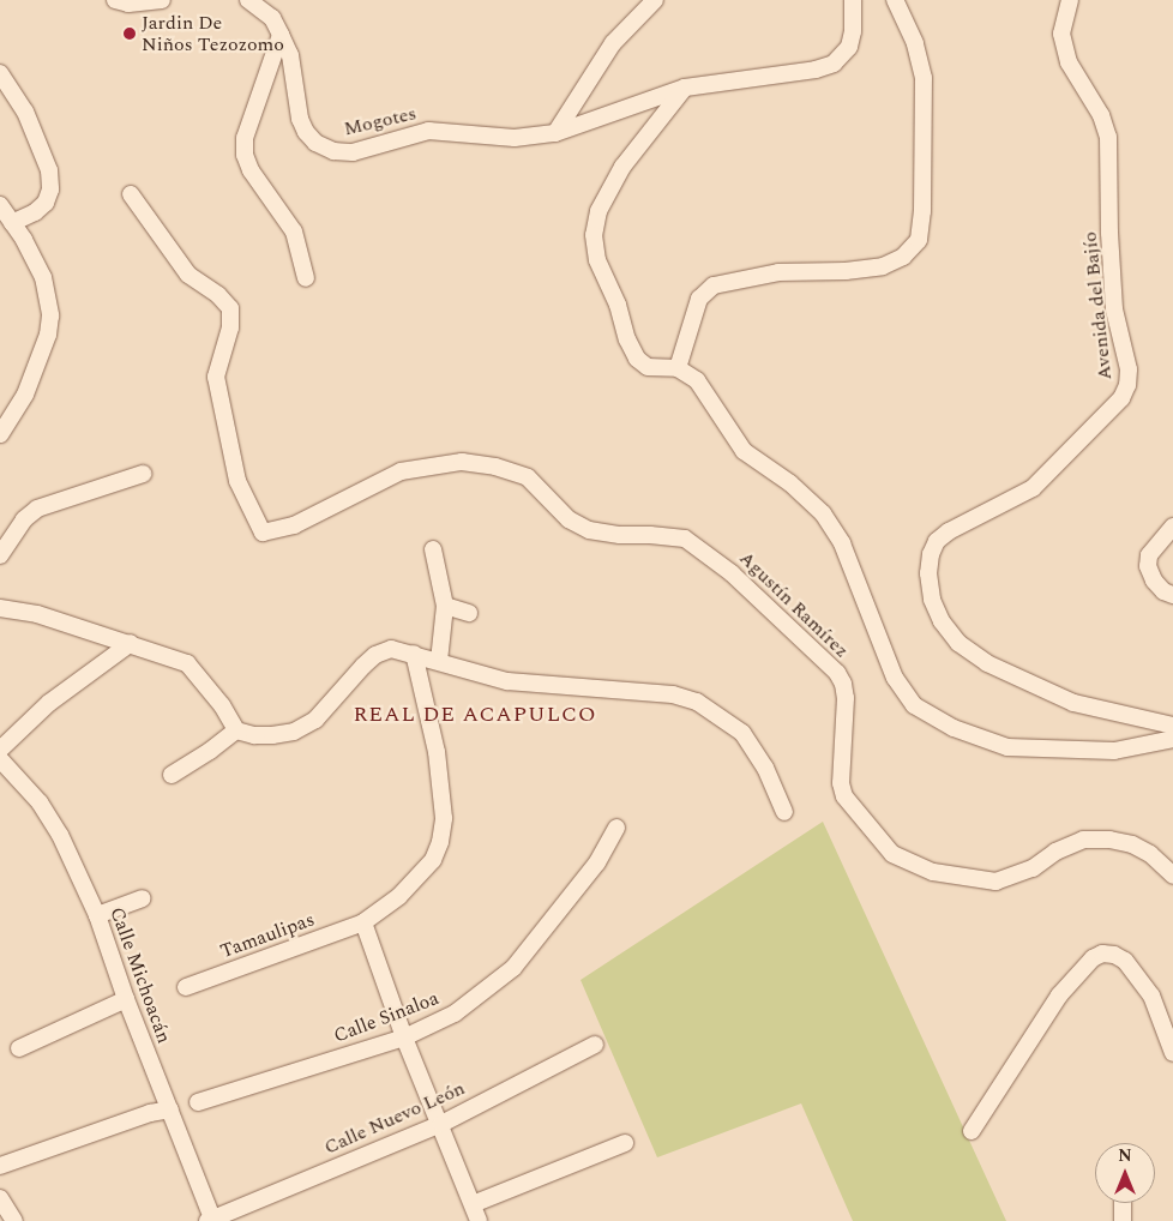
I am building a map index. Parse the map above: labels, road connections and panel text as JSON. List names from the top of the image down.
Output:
{
  "streets": {
    "street": [
      "Mogotes",
      "Avenida del Bajío",
      "Agustín Ramírez",
      "Tamaulipas",
      "Calle Michoacán",
      "Calle Sinaloa",
      "Calle Nuevo León"
    ]
  },
  "crossings": [
    ["Calle Michoacán", "Calle Nuevo León"]
  ],
  "districts": ["REAL DE ACAPULCO"],
  "places": ["Jardin De Niños Tezozomo"],
  "north": "top"
}
